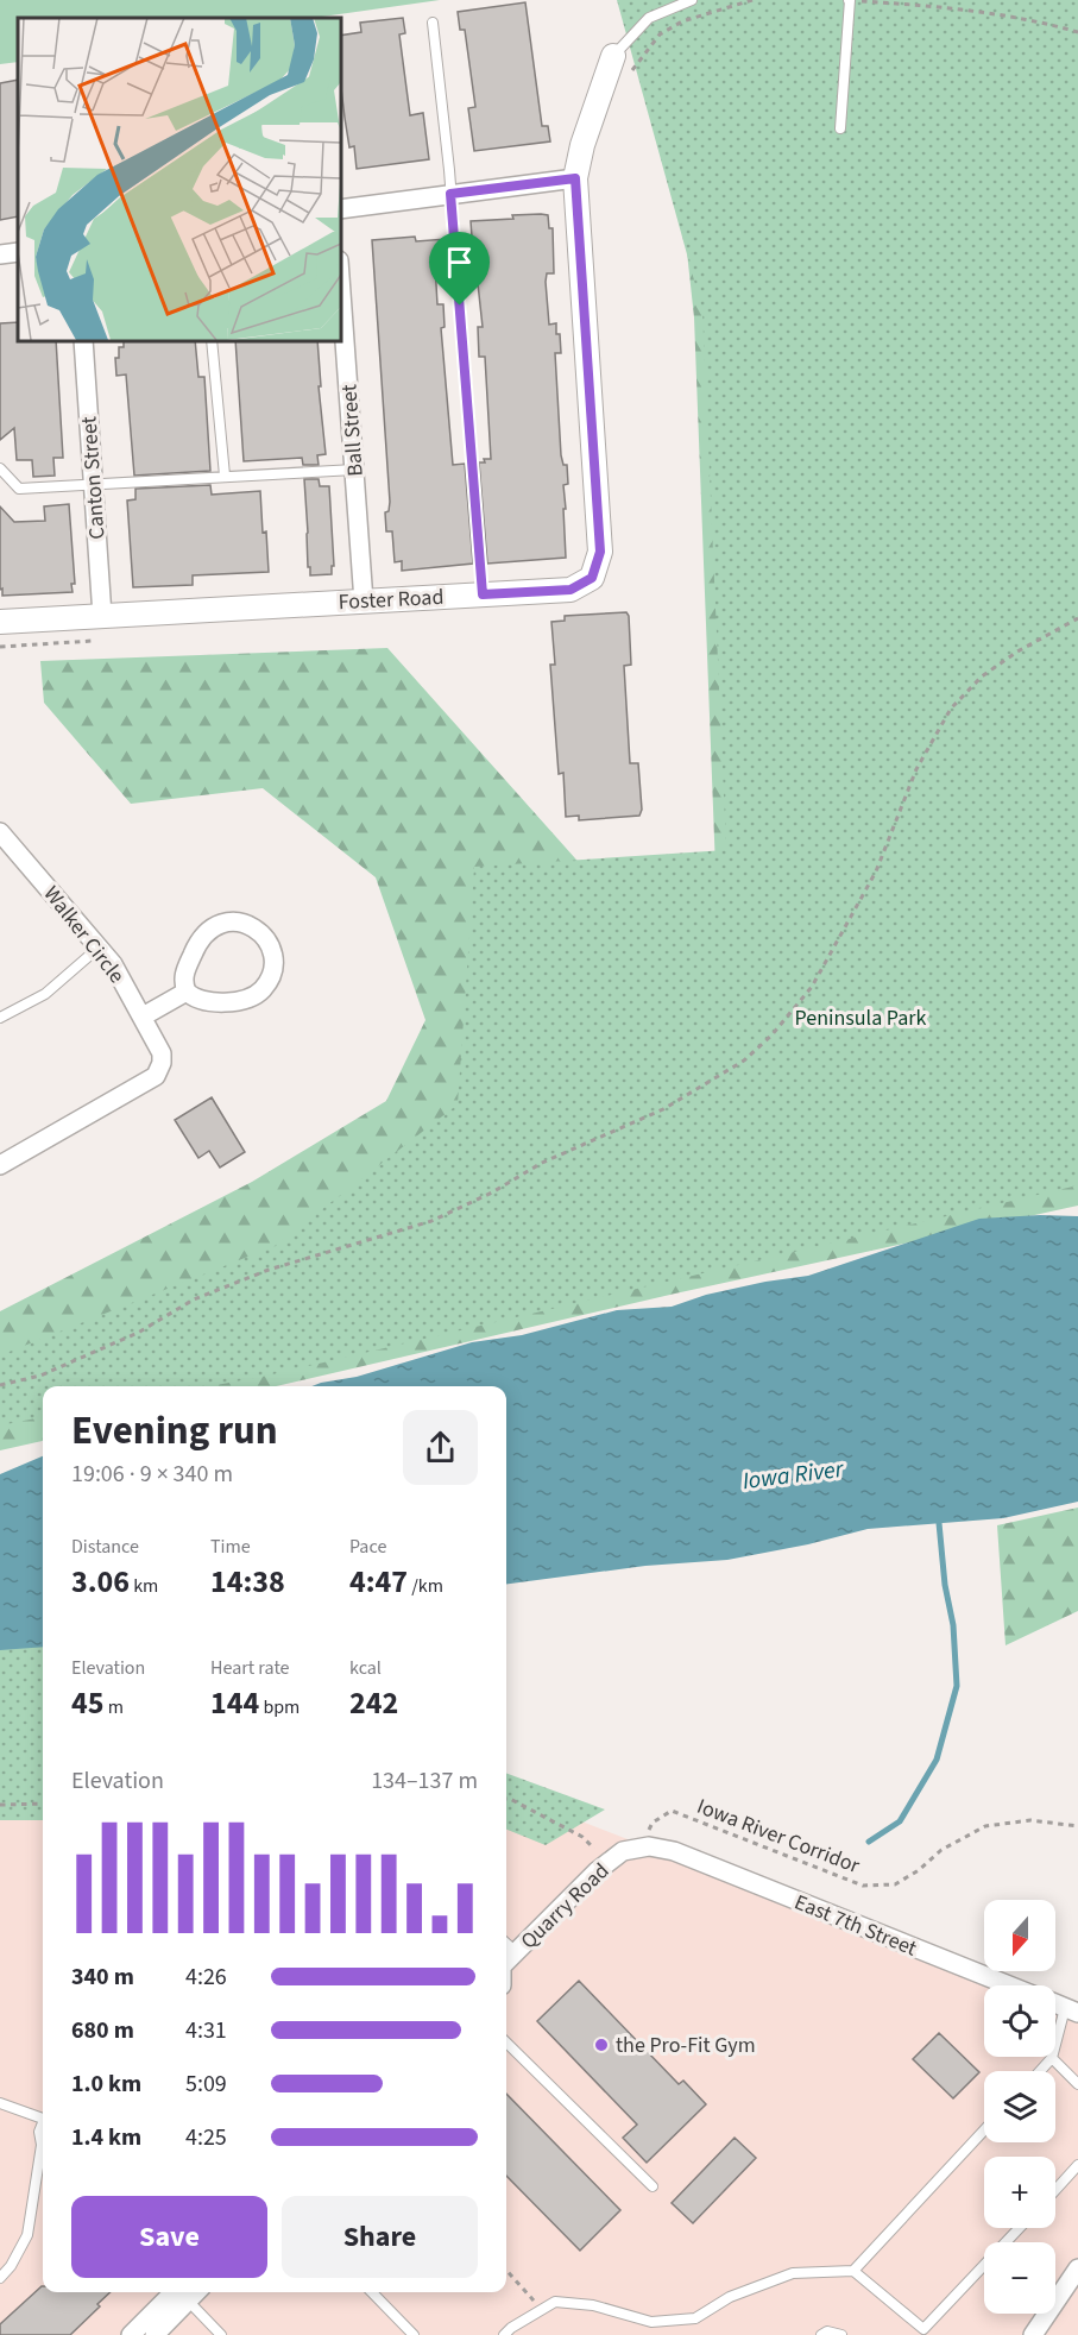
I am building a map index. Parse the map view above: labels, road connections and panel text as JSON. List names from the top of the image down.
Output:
{
  "streets": {
    "street": [
      "Ball Street",
      "Canton Street",
      "Foster Road",
      "Walker Circle",
      "Quarry Road",
      "East 7th Street"
    ],
    "path": ["Iowa River Corridor"]
  },
  "crossings": [
    ["Ball Street", "Foster Road"],
    ["Canton Street", "Foster Road"],
    ["Iowa River Corridor", "Quarry Road"],
    ["Quarry Road", "East 7th Street"]
  ],
  "water": ["Iowa River"],
  "parks": ["Peninsula Park"],
  "places": ["the Pro-Fit Gym"],
  "north": "bottom",
  "page": {
    "heading": ["Evening run", "19:06 · 9 × 340 m"],
    "stats": [
      ["Distance", "3.06 km"],
      ["Time", "14:38"],
      ["Pace", "4:47 /km"],
      ["Elevation", "45 m"],
      ["Heart rate", "144 bpm"],
      ["kcal", "242"]
    ],
    "chart": ["Elevation", "134–137 m"],
    "map_buttons": ["+", "−"],
    "list": [
      {
        "name": "340 m",
        "note": "4:26"
      },
      {
        "name": "680 m",
        "note": "4:31"
      },
      {
        "name": "1.0 km",
        "note": "5:09"
      },
      {
        "name": "1.4 km",
        "note": "4:25"
      }
    ],
    "buttons": ["Save", "Share"]
  }
}
